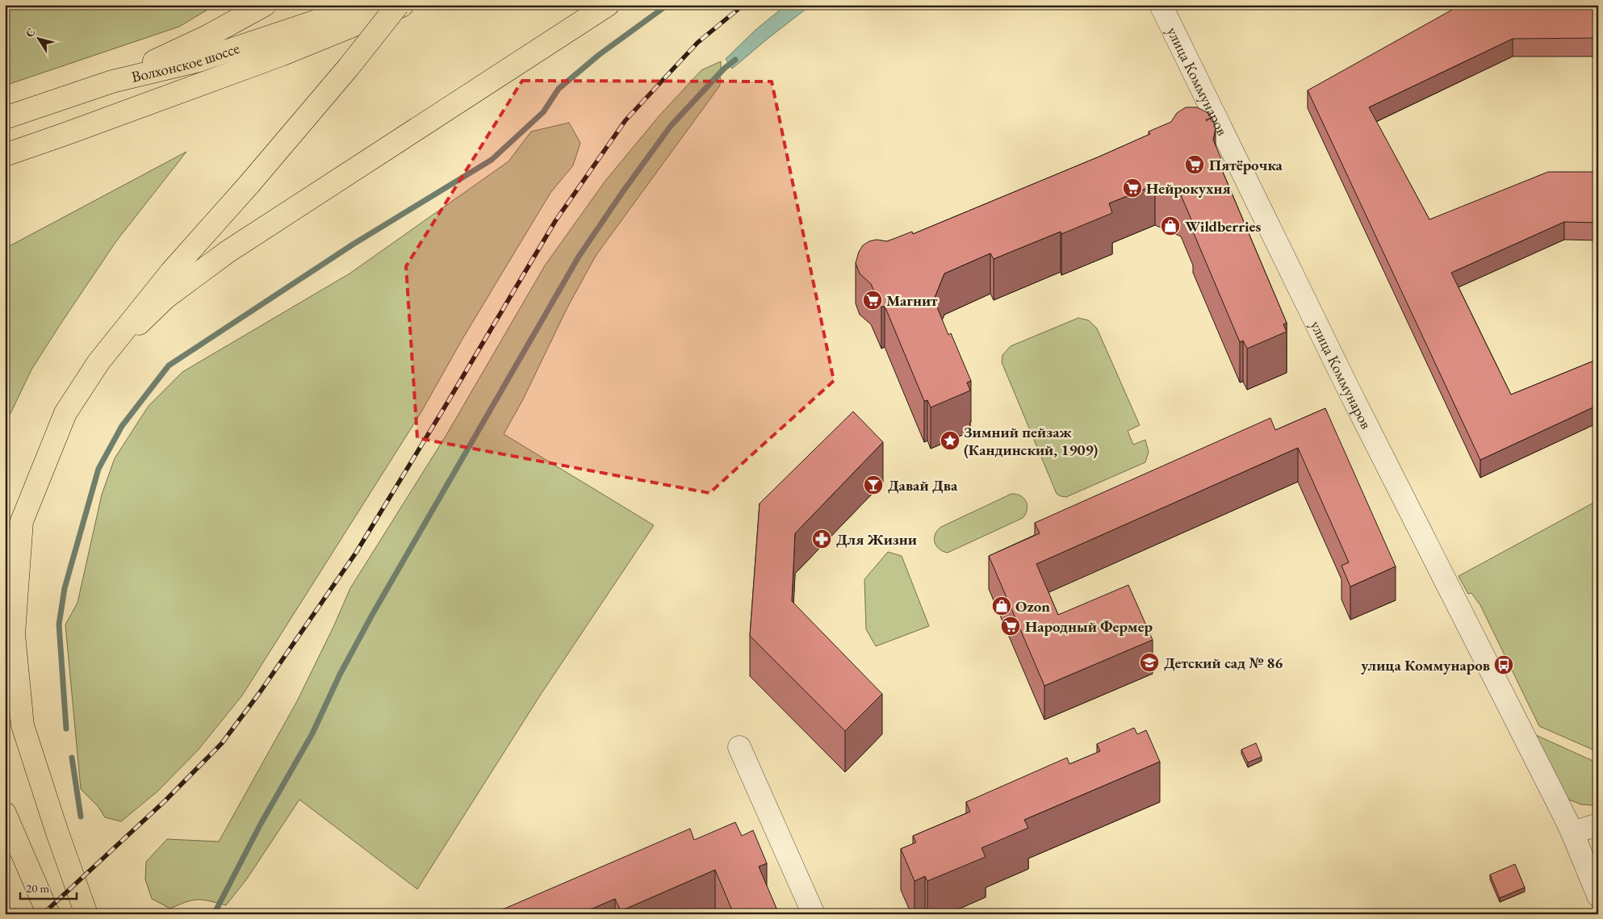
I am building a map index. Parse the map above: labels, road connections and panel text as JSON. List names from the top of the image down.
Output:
{
  "streets": {
    "main road": ["Волхонское шоссе"],
    "street": ["улица Коммунаров"]
  },
  "places": {
    "supermarket": [
      "Пятёрочка",
      "Нейрокухня",
      "Магнит",
      "Народный Фермер"
    ],
    "shop": ["Wildberries", "Ozon"],
    "place": ["Зимний пейзаж (Кандинский, 1909)"],
    "bar": ["Давай Два"],
    "pharmacy": ["Для Жизни"],
    "school or university": ["Детский сад № 86"],
    "bus stop": ["улица Коммунаров"]
  },
  "scale_bar": "20 m",
  "north": "top left"
}
